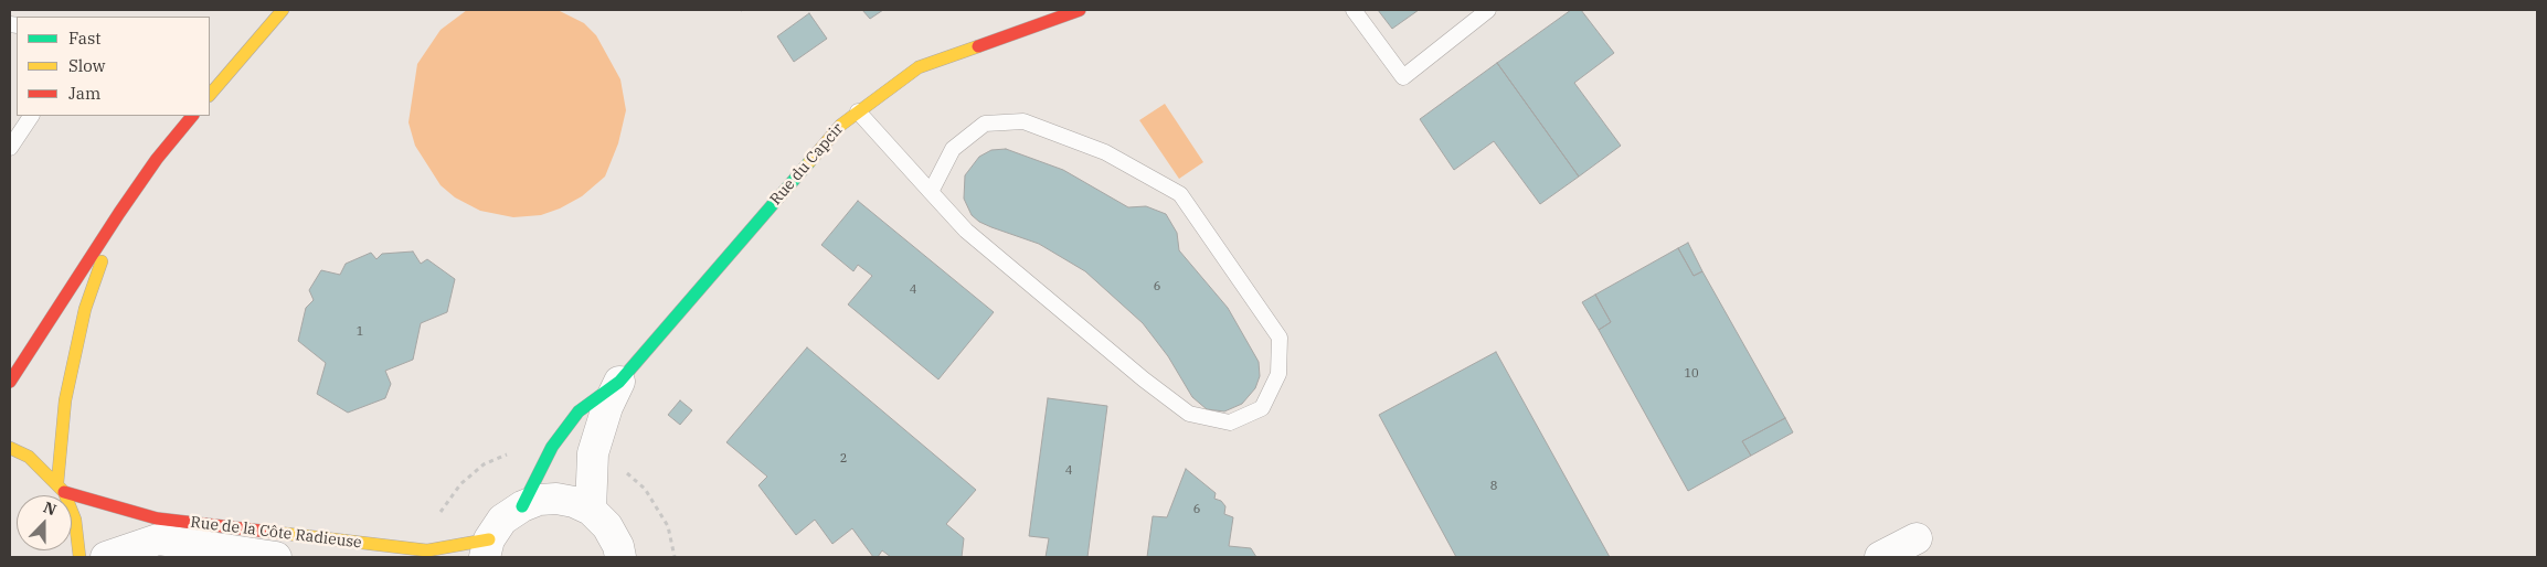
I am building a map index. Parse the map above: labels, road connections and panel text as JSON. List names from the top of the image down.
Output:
{
  "streets": {
    "street": ["Rue du Capcir", "Rue de la Côte Radieuse"]
  },
  "house_numbers": [
    "6",
    "4",
    "1",
    "10",
    "2",
    "4",
    "8",
    "6"
  ],
  "legend": ["Fast", "Slow", "Jam"],
  "north": "top"
}
